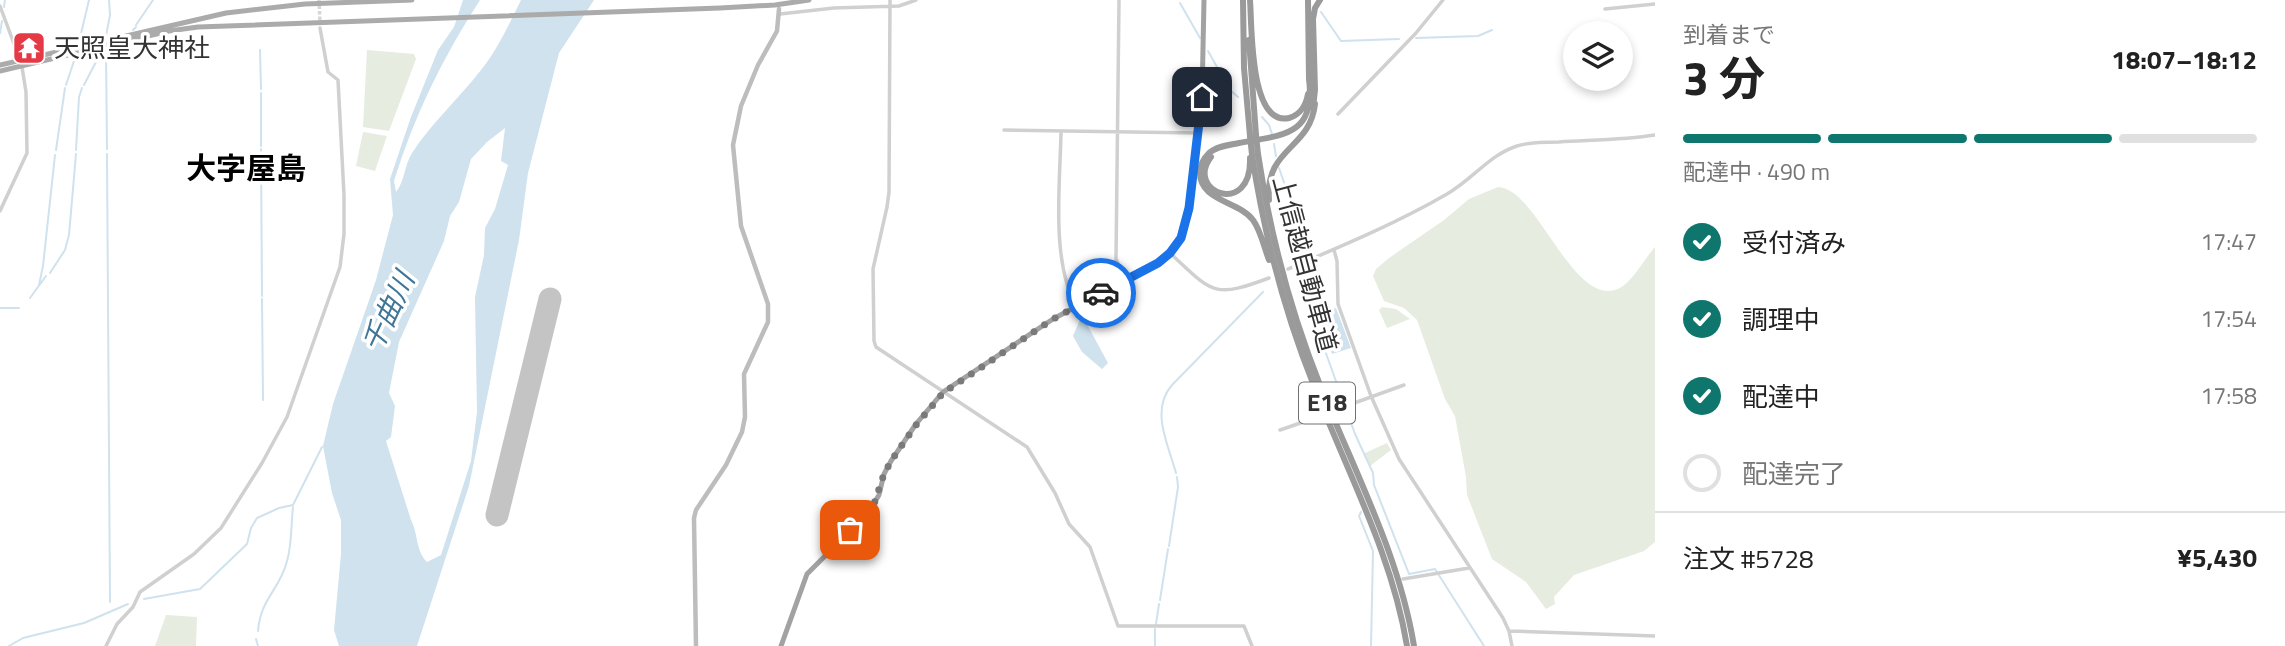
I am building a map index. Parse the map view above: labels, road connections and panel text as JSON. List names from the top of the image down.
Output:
{
  "streets": {
    "highway": ["上信越自動車道", "E18"]
  },
  "districts": ["大字屋島"],
  "water": ["千曲川"],
  "places": {
    "temple": ["天照皇大神社"]
  },
  "page": {
    "heading": ["3 分", "到着まで", "18:07–18:12"],
    "panel": ["注文 #5728", "¥5,430"],
    "bar": "配達中 · 490 m",
    "list": [
      ["受付済み", "17:47"],
      ["調理中", "17:54"],
      ["配達中", "17:58"],
      "配達完了"
    ]
  }
}
